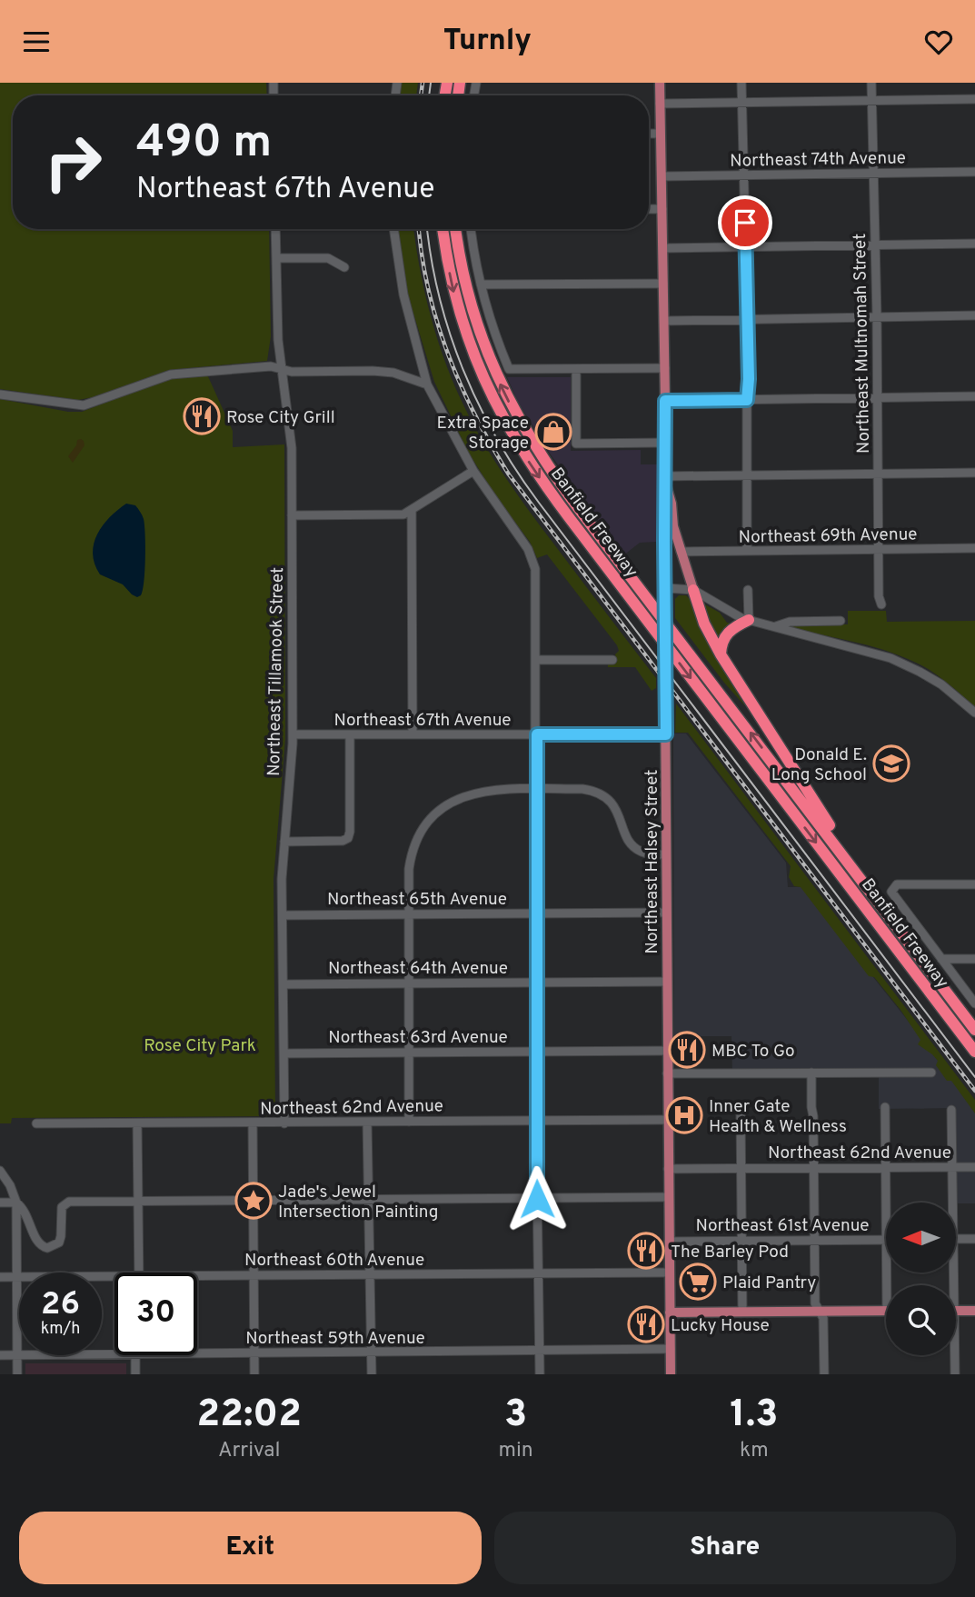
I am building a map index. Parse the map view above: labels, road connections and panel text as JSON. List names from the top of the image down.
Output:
{
  "streets": {
    "highway": ["Banfield Freeway"],
    "main road": ["Northeast Halsey Street"],
    "street": [
      "Northeast 74th Avenue",
      "Northeast Multnomah Street",
      "Northeast 69th Avenue",
      "Northeast Tillamook Street",
      "Northeast 67th Avenue",
      "Northeast 65th Avenue",
      "Northeast 64th Avenue",
      "Northeast 63rd Avenue",
      "Northeast 62nd Avenue",
      "Northeast 61st Avenue",
      "Northeast 60th Avenue",
      "Northeast 59th Avenue"
    ]
  },
  "crossings": [
    ["Northeast 74th Avenue", "Northeast Multnomah Street"],
    ["Northeast 74th Avenue", "Northeast Halsey Street"],
    ["Northeast Multnomah Street", "Northeast 69th Avenue"],
    ["Northeast Tillamook Street", "Northeast 67th Avenue"],
    ["Northeast Tillamook Street", "Northeast 65th Avenue"],
    ["Northeast Tillamook Street", "Northeast 64th Avenue"],
    ["Northeast Tillamook Street", "Northeast 63rd Avenue"],
    ["Northeast Tillamook Street", "Northeast 62nd Avenue"],
    ["Northeast 67th Avenue", "Northeast Halsey Street"],
    ["Northeast Halsey Street", "Northeast 65th Avenue"],
    ["Northeast Halsey Street", "Northeast 64th Avenue"],
    ["Northeast Halsey Street", "Northeast 63rd Avenue"],
    ["Northeast Halsey Street", "Northeast 62nd Avenue"],
    ["Northeast Halsey Street", "Northeast 61st Avenue"],
    ["Northeast Halsey Street", "Northeast 60th Avenue"],
    ["Northeast Halsey Street", "Northeast 59th Avenue"]
  ],
  "parks": ["Rose City Park"],
  "places": {
    "restaurant": [
      "Rose City Grill",
      "MBC To Go",
      "The Barley Pod",
      "Lucky House"
    ],
    "shop": ["Extra Space Storage"],
    "school or university": ["Donald E. Long School"],
    "hospital": ["Inner Gate Health & Wellness"],
    "place": ["Jade's Jewel Intersection Painting"],
    "supermarket": ["Plaid Pantry"]
  },
  "north": "left",
  "page": {
    "header": "Turnly",
    "turn": ["490 m", "Northeast 67th Avenue"],
    "speed": "26 km/h",
    "limit": "30",
    "eta": [
      "22:02",
      "Arrival",
      "3",
      "min",
      "1.3",
      "km"
    ],
    "buttons": ["Exit", "Share"]
  }
}
